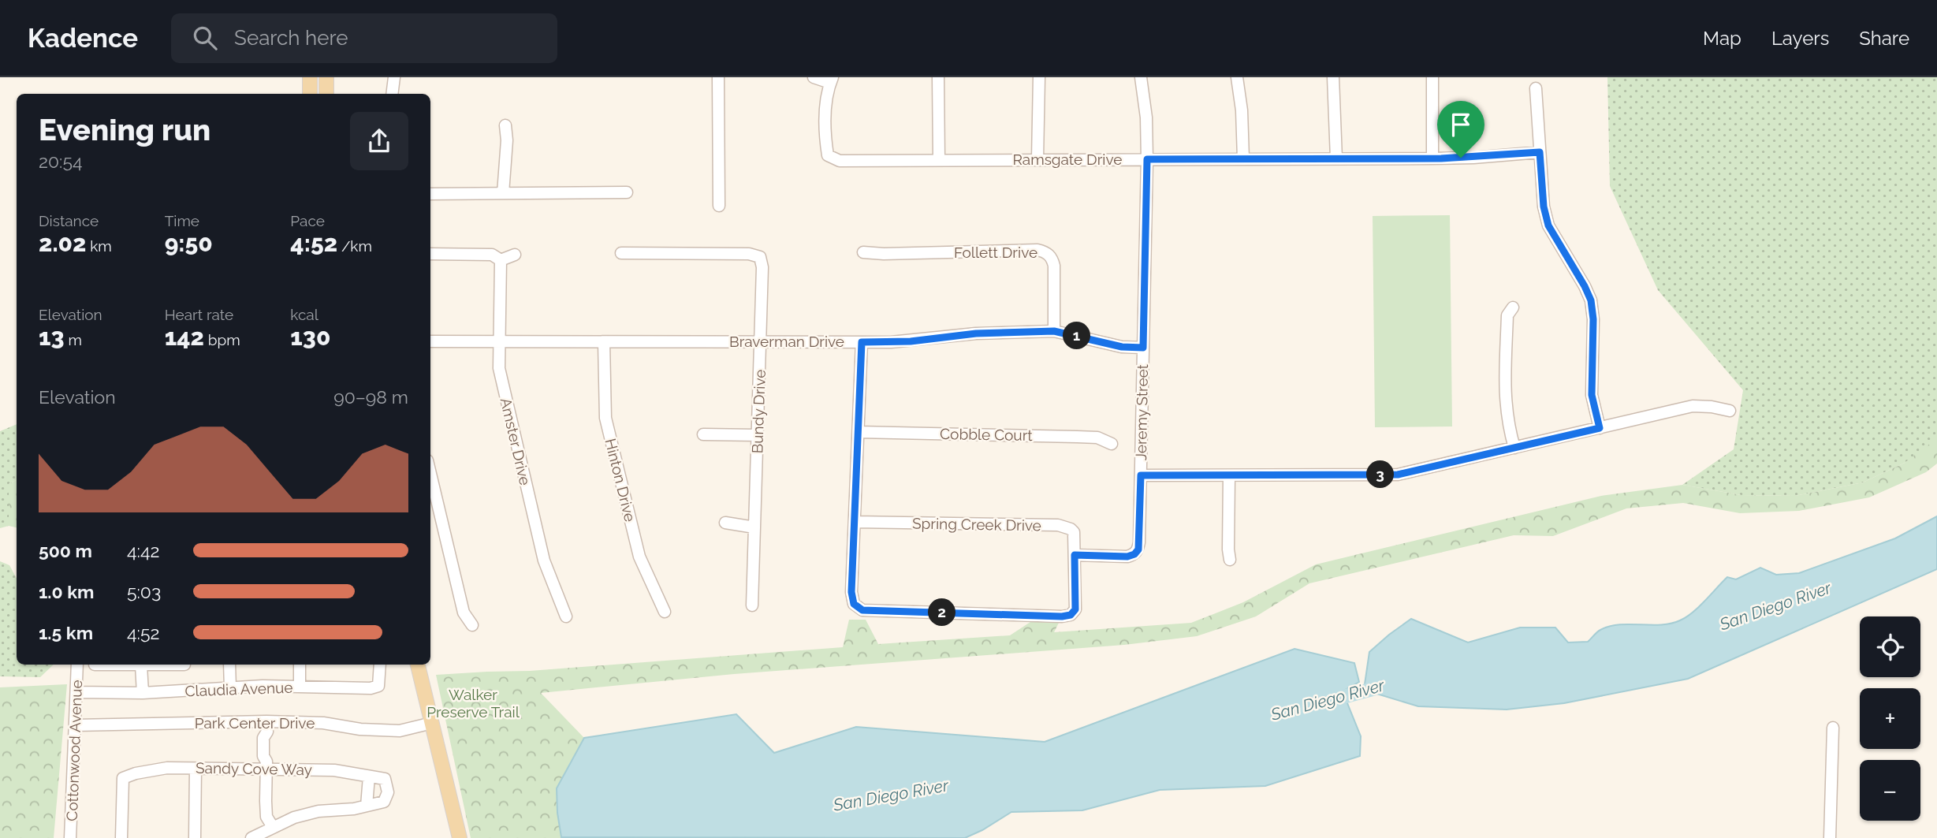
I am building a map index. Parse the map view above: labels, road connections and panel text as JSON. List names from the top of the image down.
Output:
{
  "streets": {
    "street": [
      "Ramsgate Drive",
      "Follett Drive",
      "Braverman Drive",
      "Bundy Drive",
      "Jeremy Street",
      "Cobble Court",
      "Amster Drive",
      "Hinton Drive",
      "Spring Creek Drive",
      "Claudia Avenue",
      "Park Center Drive",
      "Cottonwood Avenue",
      "Sandy Cove Way"
    ]
  },
  "crossings": [
    ["Ramsgate Drive", "Jeremy Street"],
    ["Follett Drive", "Braverman Drive"],
    ["Braverman Drive", "Bundy Drive"],
    ["Braverman Drive", "Jeremy Street"],
    ["Braverman Drive", "Amster Drive"],
    ["Braverman Drive", "Hinton Drive"],
    ["Jeremy Street", "Spring Creek Drive"],
    ["Claudia Avenue", "Cottonwood Avenue"],
    ["Park Center Drive", "Cottonwood Avenue"]
  ],
  "water": ["San Diego River"],
  "parks": ["Walker Preserve Trail"],
  "page": {
    "header": "Kadence",
    "search": "Search here",
    "nav": ["Map", "Layers", "Share"],
    "heading": ["Evening run", "20:54"],
    "stats": [
      ["Distance", "2.02 km"],
      ["Time", "9:50"],
      ["Pace", "4:52 /km"],
      ["Elevation", "13 m"],
      ["Heart rate", "142 bpm"],
      ["kcal", "130"]
    ],
    "pins": ["1", "3", "2"],
    "chart": ["Elevation", "90–98 m"],
    "list": [
      {
        "name": "500 m",
        "note": "4:42"
      },
      {
        "name": "1.0 km",
        "note": "5:03"
      },
      {
        "name": "1.5 km",
        "note": "4:52"
      }
    ],
    "map_buttons": ["+", "−"]
  }
}
